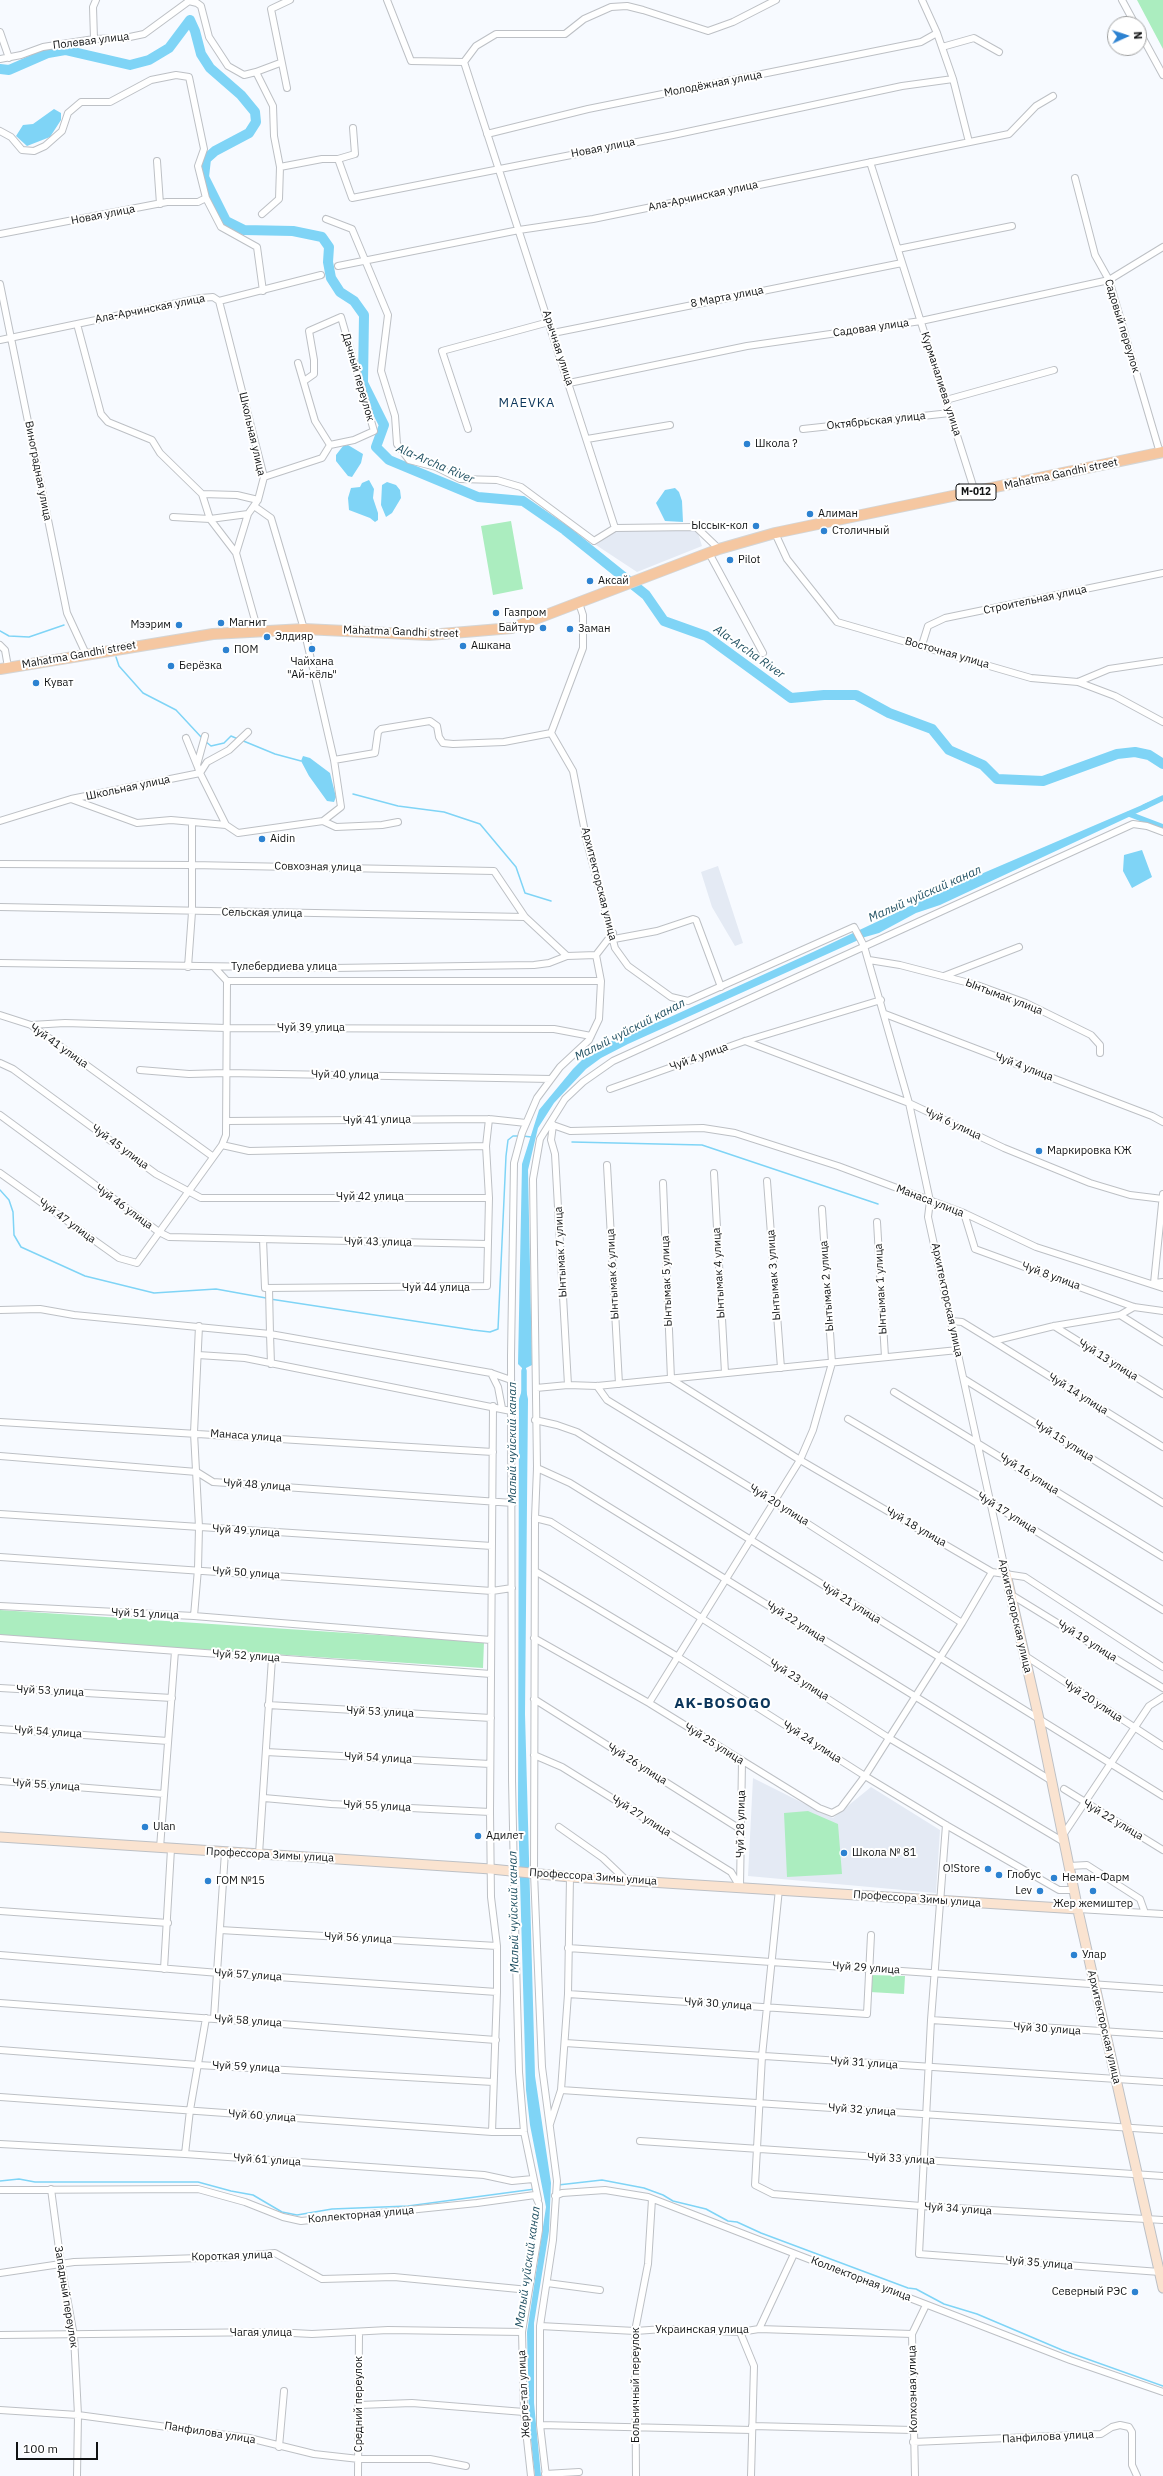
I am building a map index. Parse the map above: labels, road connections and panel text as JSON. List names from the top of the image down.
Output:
{
  "streets": {
    "main road": ["Mahatma Gandhi street", "М-012"],
    "street": [
      "Полевая улица",
      "Молодёжная улица",
      "Новая улица",
      "Ала-Арчинская улица",
      "8 Марта улица",
      "Садовый переулок",
      "Садовая улица",
      "Арычная улица",
      "Дачный переулок",
      "Курманалиева улица",
      "Октябрьская улица",
      "Школьная улица",
      "Виноградная улица",
      "Строительная улица",
      "Восточная улица",
      "Совхозная улица",
      "Архитекторская улица",
      "Сельская улица",
      "Тулебердиева улица",
      "Ынтымак улица",
      "Чуй 39 улица",
      "Чуй 41 улица",
      "Чуй 4 улица",
      "Чуй 40 улица",
      "Чуй 6 улица",
      "Чуй 45 улица",
      "Чуй 42 улица",
      "Манаса улица",
      "Чуй 46 улица",
      "Чуй 47 улица",
      "Чуй 43 улица",
      "Ынтымак 7 улица",
      "Ынтымак 4 улица",
      "Ынтымак 6 улица",
      "Ынтымак 3 улица",
      "Чуй 8 улица",
      "Ынтымак 5 улица",
      "Ынтымак 2 улица",
      "Чуй 44 улица",
      "Ынтымак 1 улица",
      "Чуй 13 улица",
      "Чуй 14 улица",
      "Чуй 15 улица",
      "Чуй 16 улица",
      "Чуй 48 улица",
      "Чуй 20 улица",
      "Чуй 17 улица",
      "Чуй 18 улица",
      "Чуй 49 улица",
      "Чуй 50 улица",
      "Чуй 21 улица",
      "Чуй 51 улица",
      "Чуй 22 улица",
      "Чуй 19 улица",
      "Чуй 52 улица",
      "Чуй 23 улица",
      "Чуй 53 улица",
      "Чуй 54 улица",
      "Чуй 24 улица",
      "Чуй 25 улица",
      "Чуй 26 улица",
      "Чуй 55 улица",
      "Чуй 27 улица",
      "Чуй 28 улица",
      "Профессора Зимы улица",
      "Чуй 56 улица",
      "Чуй 29 улица",
      "Чуй 57 улица",
      "Чуй 30 улица",
      "Чуй 58 улица",
      "Чуй 31 улица",
      "Чуй 59 улица",
      "Чуй 32 улица",
      "Чуй 60 улица",
      "Чуй 33 улица",
      "Чуй 61 улица",
      "Чуй 34 улица",
      "Коллекторная улица",
      "Короткая улица",
      "Чуй 35 улица",
      "Западный переулок",
      "Украинская улица",
      "Чагая улица",
      "Больничный переулок",
      "Колхозная улица",
      "Жерге-тал улица",
      "Средний переулок",
      "Панфилова улица"
    ]
  },
  "crossings": [
    ["Молодёжная улица", "Арычная улица"],
    ["Новая улица", "Арычная улица"],
    ["Ала-Арчинская улица", "Арычная улица"],
    ["Ала-Арчинская улица", "Курманалиева улица"],
    ["Ала-Арчинская улица", "Школьная улица"],
    ["Ала-Арчинская улица", "Виноградная улица"],
    ["8 Марта улица", "Арычная улица"],
    ["8 Марта улица", "Курманалиева улица"],
    ["Садовый переулок", "Садовая улица"],
    ["Садовый переулок", "Mahatma Gandhi street"],
    ["Садовая улица", "Арычная улица"],
    ["Садовая улица", "Курманалиева улица"],
    ["Курманалиева улица", "Октябрьская улица"],
    ["Курманалиева улица", "Mahatma Gandhi street"],
    ["Виноградная улица", "Mahatma Gandhi street"],
    ["Mahatma Gandhi street", "Восточная улица"],
    ["Строительная улица", "Восточная улица"],
    ["Совхозная улица", "Сельская улица"],
    ["Совхозная улица", "Тулебердиева улица"],
    ["Архитекторская улица", "Ынтымак улица"],
    ["Архитекторская улица", "Чуй 4 улица"],
    ["Архитекторская улица", "Чуй 6 улица"],
    ["Архитекторская улица", "Манаса улица"],
    ["Архитекторская улица", "Чуй 14 улица"],
    ["Архитекторская улица", "Чуй 15 улица"],
    ["Архитекторская улица", "Чуй 16 улица"],
    ["Архитекторская улица", "Чуй 20 улица"],
    ["Архитекторская улица", "Чуй 17 улица"],
    ["Архитекторская улица", "Чуй 18 улица"],
    ["Архитекторская улица", "Чуй 21 улица"],
    ["Архитекторская улица", "Чуй 22 улица"],
    ["Архитекторская улица", "Чуй 19 улица"],
    ["Архитекторская улица", "Чуй 23 улица"],
    ["Архитекторская улица", "Чуй 24 улица"],
    ["Архитекторская улица", "Профессора Зимы улица"],
    ["Архитекторская улица", "Чуй 29 улица"],
    ["Архитекторская улица", "Чуй 30 улица"],
    ["Архитекторская улица", "Чуй 31 улица"],
    ["Архитекторская улица", "Чуй 32 улица"],
    ["Архитекторская улица", "Чуй 33 улица"],
    ["Архитекторская улица", "Чуй 34 улица"],
    ["Архитекторская улица", "Чуй 35 улица"],
    ["Чуй 39 улица", "Чуй 41 улица"],
    ["Чуй 41 улица", "Чуй 44 улица"],
    ["Чуй 4 улица", "Чуй 6 улица"],
    ["Чуй 45 улица", "Чуй 42 улица"],
    ["Чуй 42 улица", "Чуй 44 улица"],
    ["Манаса улица", "Ынтымак 7 улица"],
    ["Манаса улица", "Чуй 8 улица"],
    ["Чуй 46 улица", "Чуй 47 улица"],
    ["Чуй 46 улица", "Чуй 43 улица"],
    ["Чуй 43 улица", "Чуй 44 улица"],
    ["Ынтымак 5 улица", "Чуй 18 улица"],
    ["Ынтымак 2 улица", "Чуй 20 улица"],
    ["Ынтымак 2 улица", "Чуй 18 улица"],
    ["Ынтымак 2 улица", "Чуй 21 улица"],
    ["Ынтымак 2 улица", "Чуй 22 улица"],
    ["Ынтымак 2 улица", "Чуй 23 улица"],
    ["Ынтымак 2 улица", "Чуй 24 улица"],
    ["Ынтымак 2 улица", "Чуй 25 улица"],
    ["Чуй 24 улица", "Чуй 25 улица"],
    ["Чуй 25 улица", "Чуй 28 улица"],
    ["Чуй 26 улица", "Чуй 28 улица"],
    ["Чуй 27 улица", "Чуй 28 улица"],
    ["Чуй 27 улица", "Профессора Зимы улица"],
    ["Чуй 28 улица", "Профессора Зимы улица"],
    ["Чуй 29 улица", "Чуй 30 улица"],
    ["Чуй 33 улица", "Чуй 34 улица"],
    ["Чуй 61 улица", "Жерге-тал улица"],
    ["Чуй 34 улица", "Чуй 35 улица"],
    ["Коллекторная улица", "Западный переулок"],
    ["Коллекторная улица", "Больничный переулок"],
    ["Коллекторная улица", "Колхозная улица"],
    ["Коллекторная улица", "Жерге-тал улица"],
    ["Короткая улица", "Западный переулок"],
    ["Короткая улица", "Жерге-тал улица"],
    ["Западный переулок", "Чагая улица"],
    ["Западный переулок", "Панфилова улица"],
    ["Украинская улица", "Больничный переулок"],
    ["Украинская улица", "Колхозная улица"],
    ["Чагая улица", "Жерге-тал улица"],
    ["Чагая улица", "Средний переулок"],
    ["Колхозная улица", "Панфилова улица"],
    ["Средний переулок", "Панфилова улица"]
  ],
  "districts": ["MAEVKA", "AK-BOSOGO"],
  "water": ["Ala-Archa River", "Малый чуйский канал"],
  "places": [
    "Школа ?",
    "Алиман",
    "Ыссык-кол",
    "Столичный",
    "Pilot",
    "Аксай",
    "Газпром",
    "Магнит",
    "Мээрим",
    "Байтур",
    "Заман",
    "Элдияр",
    "Ашкана",
    "Чайхана \"Ай-кёль\"",
    "ПОМ",
    "Берёзка",
    "Куват",
    "Aidin",
    "Маркировка КЖ",
    "Ulan",
    "Адилет",
    "Школа № 81",
    "O!Store",
    "Глобус",
    "Неман-Фарм",
    "ГОМ №15",
    "Lev",
    "Жер жемиштер",
    "Улар",
    "Северный РЭС"
  ],
  "scale_bar": "100 m",
  "north": "right"
}
